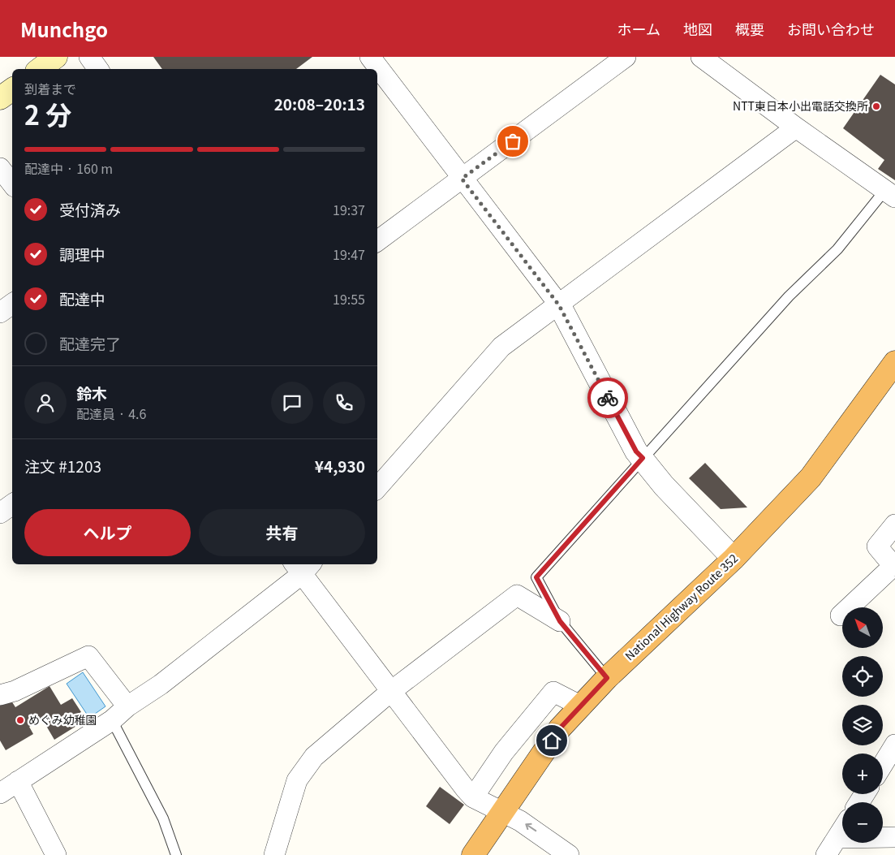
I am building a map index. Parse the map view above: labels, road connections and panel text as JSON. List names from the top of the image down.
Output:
{
  "streets": {
    "highway": ["National Highway Route 352"]
  },
  "places": ["NTT東日本小出電話交換所", "めぐみ幼稚園"],
  "north": "top left",
  "page": {
    "header": "Munchgo",
    "nav": [
      "ホーム",
      "地図",
      "概要",
      "お問い合わせ"
    ],
    "heading": ["2 分", "到着まで", "20:08–20:13"],
    "panel": [
      "鈴木",
      "配達員 · 4.6",
      "注文 #1203",
      "¥4,930"
    ],
    "bar": "配達中 · 160 m",
    "list": [
      ["受付済み", "19:37"],
      ["調理中", "19:47"],
      ["配達中", "19:55"],
      "配達完了"
    ],
    "buttons": ["ヘルプ", "共有"],
    "map_buttons": ["+", "−"]
  }
}
